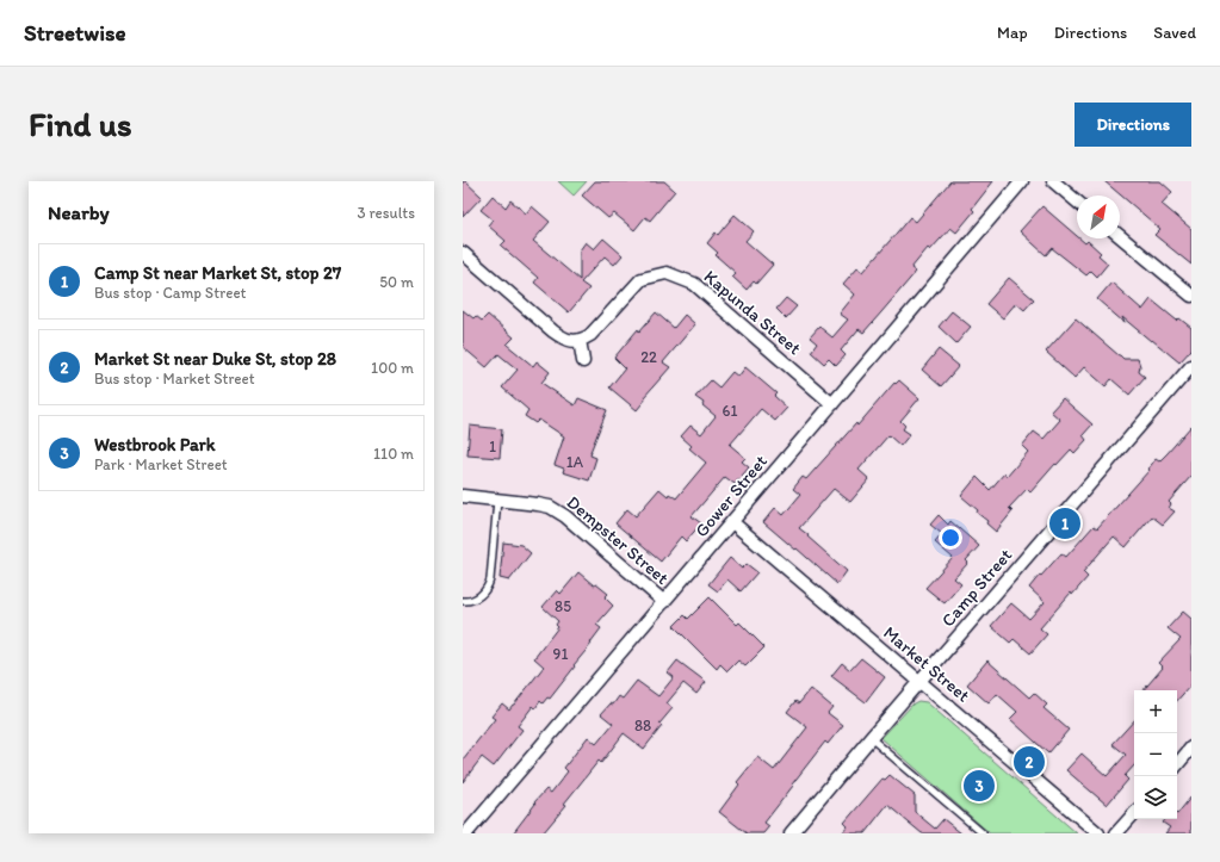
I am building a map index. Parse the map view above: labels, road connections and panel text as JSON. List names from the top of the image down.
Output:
{
  "streets": {
    "street": [
      "Kapunda Street",
      "Gower Street",
      "Dempster Street",
      "Camp Street",
      "Market Street"
    ]
  },
  "crossings": [
    ["Kapunda Street", "Gower Street"],
    ["Gower Street", "Dempster Street"],
    ["Gower Street", "Market Street"],
    ["Camp Street", "Market Street"]
  ],
  "house_numbers": [
    "22",
    "61",
    "1",
    "1A",
    "85",
    "91",
    "88"
  ],
  "north": "top right",
  "page": {
    "header": "Streetwise",
    "nav": ["Map", "Directions", "Saved"],
    "buttons": "Directions",
    "title": "Find us",
    "heading": ["Nearby", "3 results"],
    "list": [
      {
        "mark": "1",
        "name": "Camp St near Market St, stop 27",
        "note": "Bus stop · Camp Street",
        "value": "50 m"
      },
      {
        "mark": "2",
        "name": "Market St near Duke St, stop 28",
        "note": "Bus stop · Market Street",
        "value": "100 m"
      },
      {
        "mark": "3",
        "name": "Westbrook Park",
        "note": "Park · Market Street",
        "value": "110 m"
      }
    ],
    "pins": ["1", "2", "3"],
    "map_buttons": ["+", "−"]
  }
}
